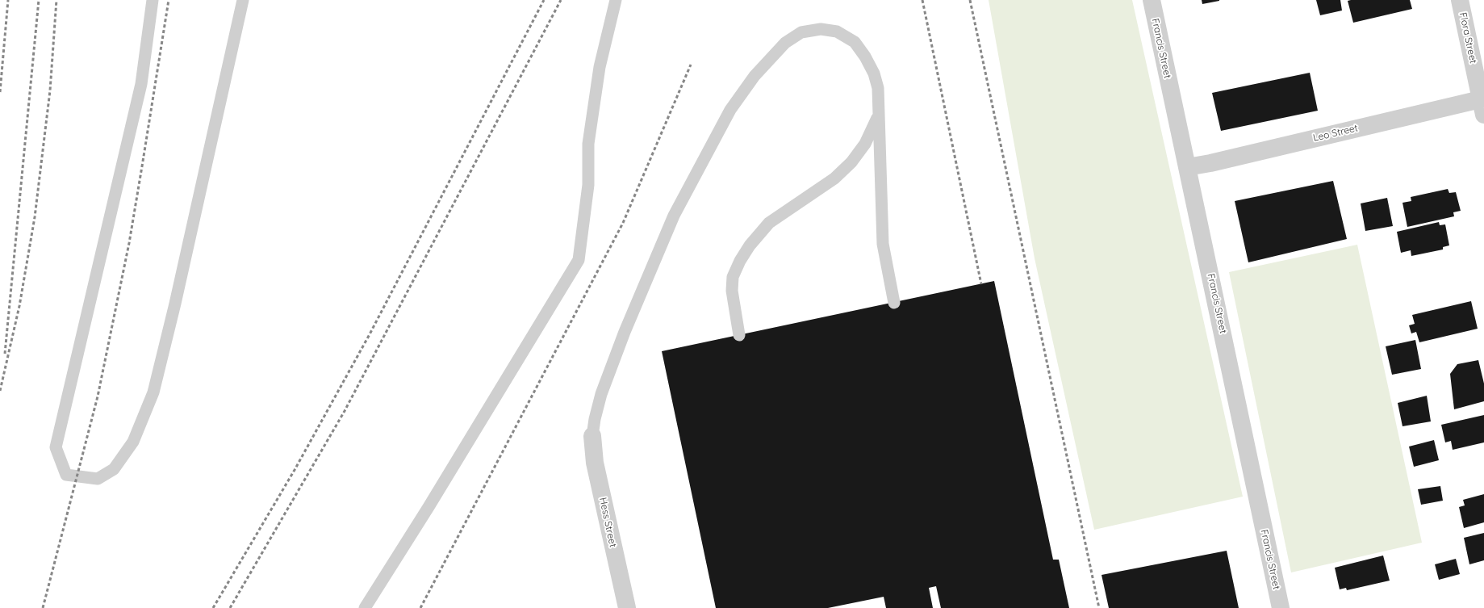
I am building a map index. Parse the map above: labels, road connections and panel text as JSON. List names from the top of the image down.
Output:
{
  "streets": {
    "street": [
      "Flora Street",
      "Francis Street",
      "Leo Street",
      "Hess Street"
    ]
  },
  "crossings": [
    ["Flora Street", "Leo Street"],
    ["Francis Street", "Leo Street"]
  ]
}
